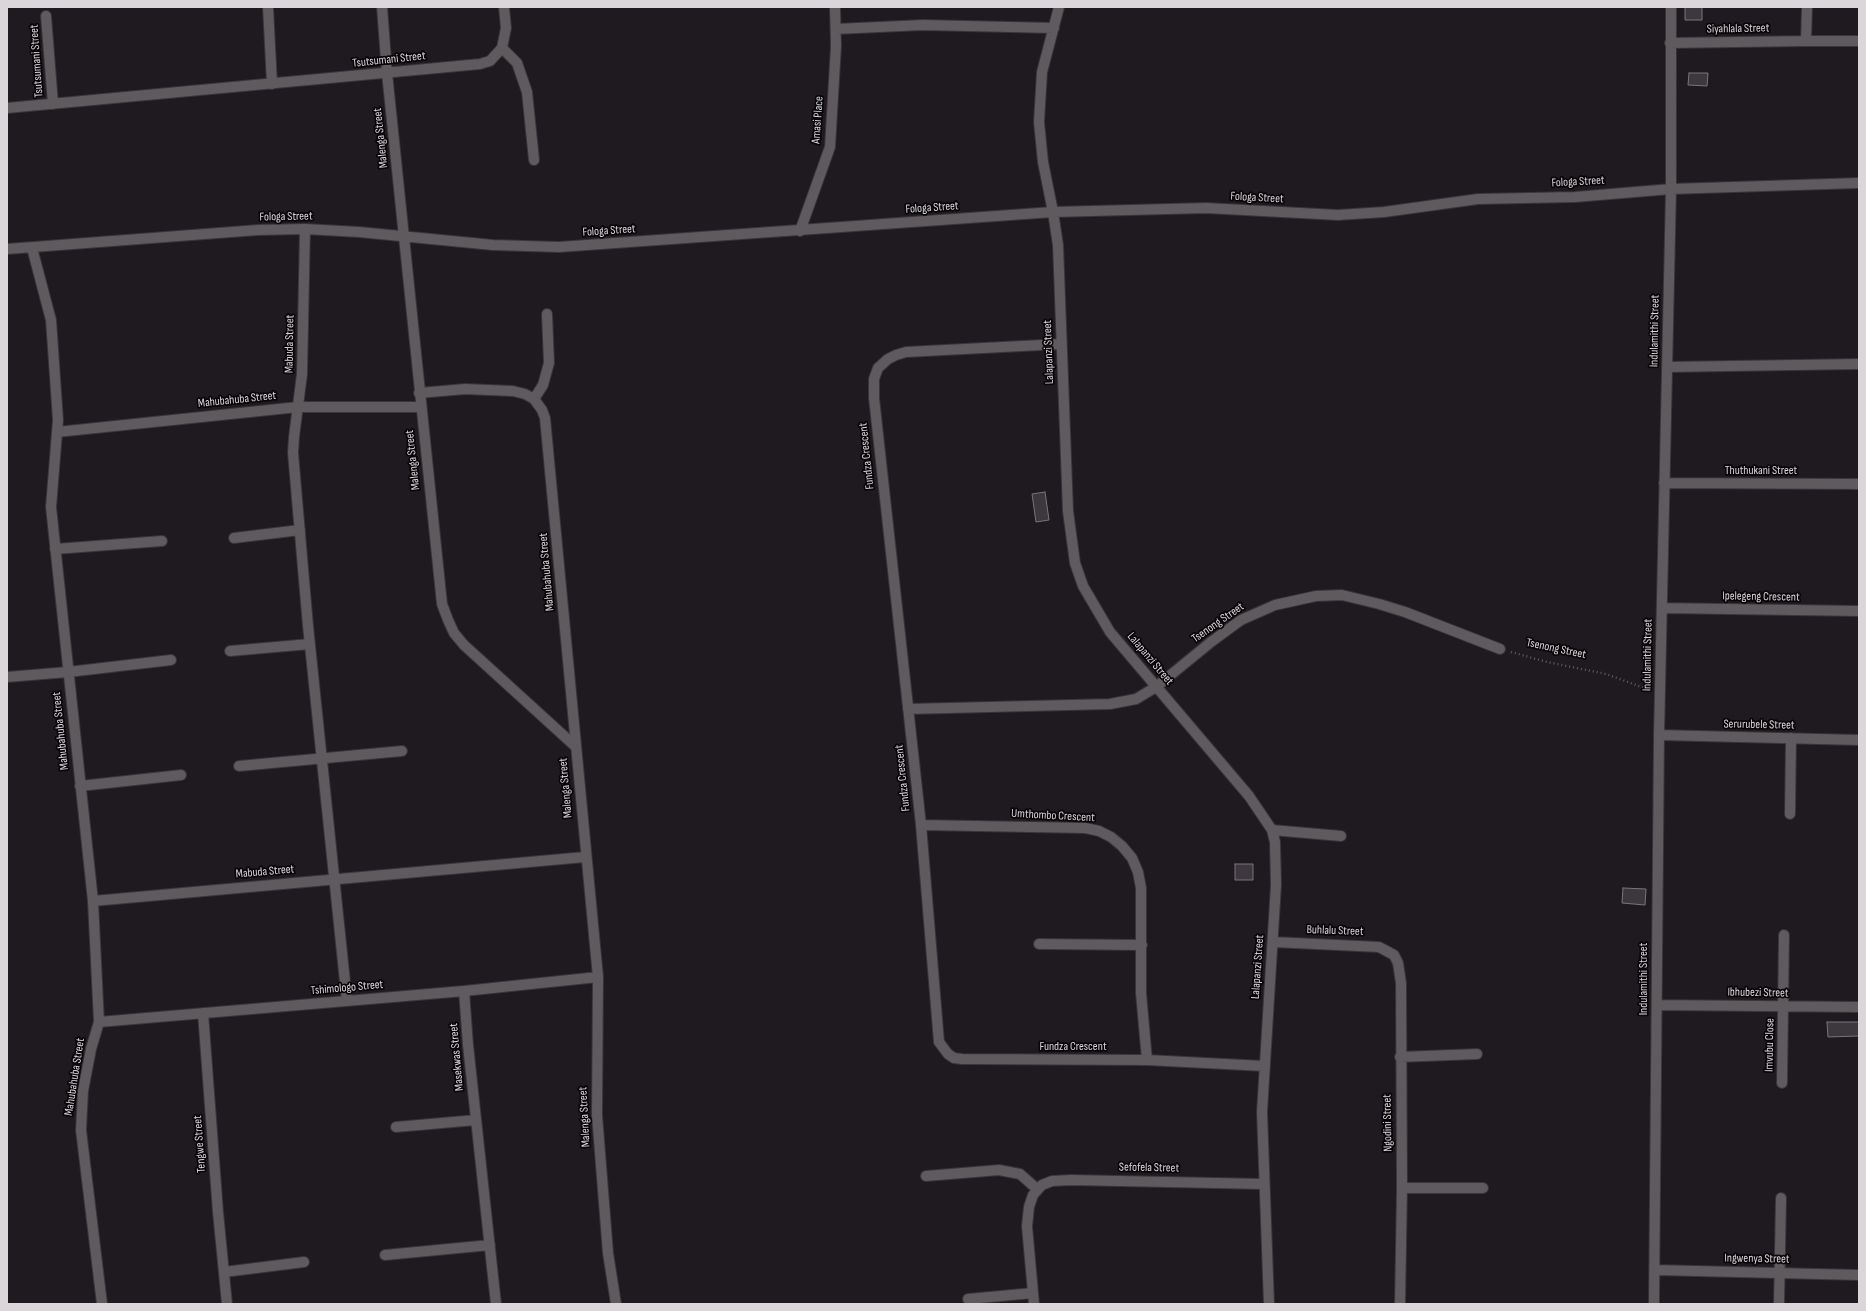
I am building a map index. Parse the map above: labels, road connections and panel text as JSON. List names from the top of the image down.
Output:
{
  "streets": {
    "street": [
      "Siyahlala Street",
      "Tsutsumani Street",
      "Amasi Place",
      "Malenga Street",
      "Fologa Street",
      "Indulamithi Street",
      "Mabuda Street",
      "Lalapanzi Street",
      "Mahubahuba Street",
      "Fundza Crescent",
      "Thuthukani Street",
      "Ipelegeng Crescent",
      "Tsenong Street",
      "Serurubele Street",
      "Umthombo Crescent",
      "Buhlalu Street",
      "Tshimologo Street",
      "Ibhubezi Street",
      "Imvubu Close",
      "Masekwas Street",
      "Ngodini Street",
      "Tengwe Street",
      "Sefofela Street",
      "Ingwenya Street"
    ]
  },
  "crossings": [
    ["Siyahlala Street", "Indulamithi Street"],
    ["Tsutsumani Street", "Malenga Street"],
    ["Amasi Place", "Fologa Street"],
    ["Malenga Street", "Fologa Street"],
    ["Malenga Street", "Mabuda Street"],
    ["Malenga Street", "Mahubahuba Street"],
    ["Malenga Street", "Tshimologo Street"],
    ["Fologa Street", "Indulamithi Street"],
    ["Fologa Street", "Mabuda Street"],
    ["Fologa Street", "Lalapanzi Street"],
    ["Fologa Street", "Mahubahuba Street"],
    ["Indulamithi Street", "Thuthukani Street"],
    ["Indulamithi Street", "Ipelegeng Crescent"],
    ["Indulamithi Street", "Tsenong Street"],
    ["Indulamithi Street", "Serurubele Street"],
    ["Indulamithi Street", "Ibhubezi Street"],
    ["Indulamithi Street", "Ingwenya Street"],
    ["Mabuda Street", "Mahubahuba Street"],
    ["Mabuda Street", "Tshimologo Street"],
    ["Lalapanzi Street", "Fundza Crescent"],
    ["Lalapanzi Street", "Tsenong Street"],
    ["Lalapanzi Street", "Buhlalu Street"],
    ["Lalapanzi Street", "Sefofela Street"],
    ["Mahubahuba Street", "Tshimologo Street"],
    ["Fundza Crescent", "Tsenong Street"],
    ["Fundza Crescent", "Umthombo Crescent"],
    ["Buhlalu Street", "Ngodini Street"],
    ["Tshimologo Street", "Masekwas Street"],
    ["Tshimologo Street", "Tengwe Street"],
    ["Ibhubezi Street", "Imvubu Close"]
  ]
}
